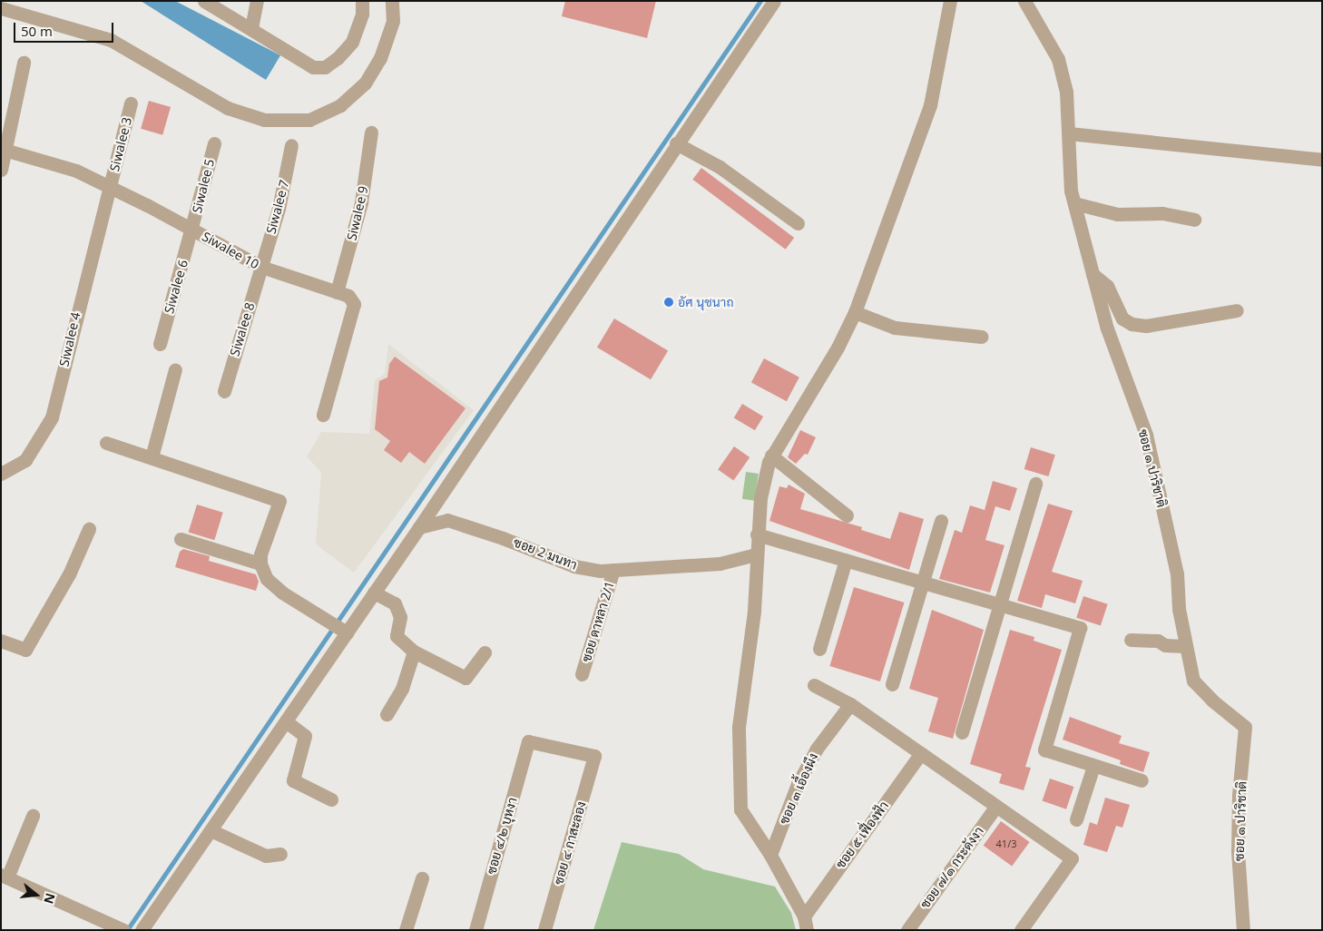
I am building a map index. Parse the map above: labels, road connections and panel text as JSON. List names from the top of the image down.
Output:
{
  "streets": {
    "street": [
      "Siwalee 3",
      "Siwalee 5",
      "Siwalee 7",
      "Siwalee 9",
      "Siwalee 10",
      "Siwalee 6",
      "Siwalee 8",
      "Siwalee 4",
      "ซอย ๑ ปาริชาติ",
      "ซอย 2 มนทา",
      "ซอย ดาหลา 2/1",
      "ซอย ๓ เอื้องผึง",
      "ซอย ๕ เฟื่องฟ้า",
      "ซอย ๔/๒ บุหงา",
      "ซอย ๔ กาสะลอง",
      "ซอย ๗/๑ กระดังงา"
    ]
  },
  "crossings": [
    ["Siwalee 3", "Siwalee 10"],
    ["Siwalee 3", "Siwalee 4"],
    ["Siwalee 5", "Siwalee 10"],
    ["Siwalee 5", "Siwalee 6"],
    ["Siwalee 7", "Siwalee 10"],
    ["Siwalee 7", "Siwalee 8"],
    ["Siwalee 9", "Siwalee 10"],
    ["Siwalee 10", "Siwalee 6"],
    ["Siwalee 10", "Siwalee 8"],
    ["Siwalee 10", "Siwalee 4"],
    ["ซอย 2 มนทา", "ซอย ดาหลา 2/1"],
    ["ซอย ๔/๒ บุหงา", "ซอย ๔ กาสะลอง"]
  ],
  "places": ["อัศ นุชนาถ"],
  "house_numbers": ["41/3"],
  "scale_bar": "50 m",
  "north": "right"
}
